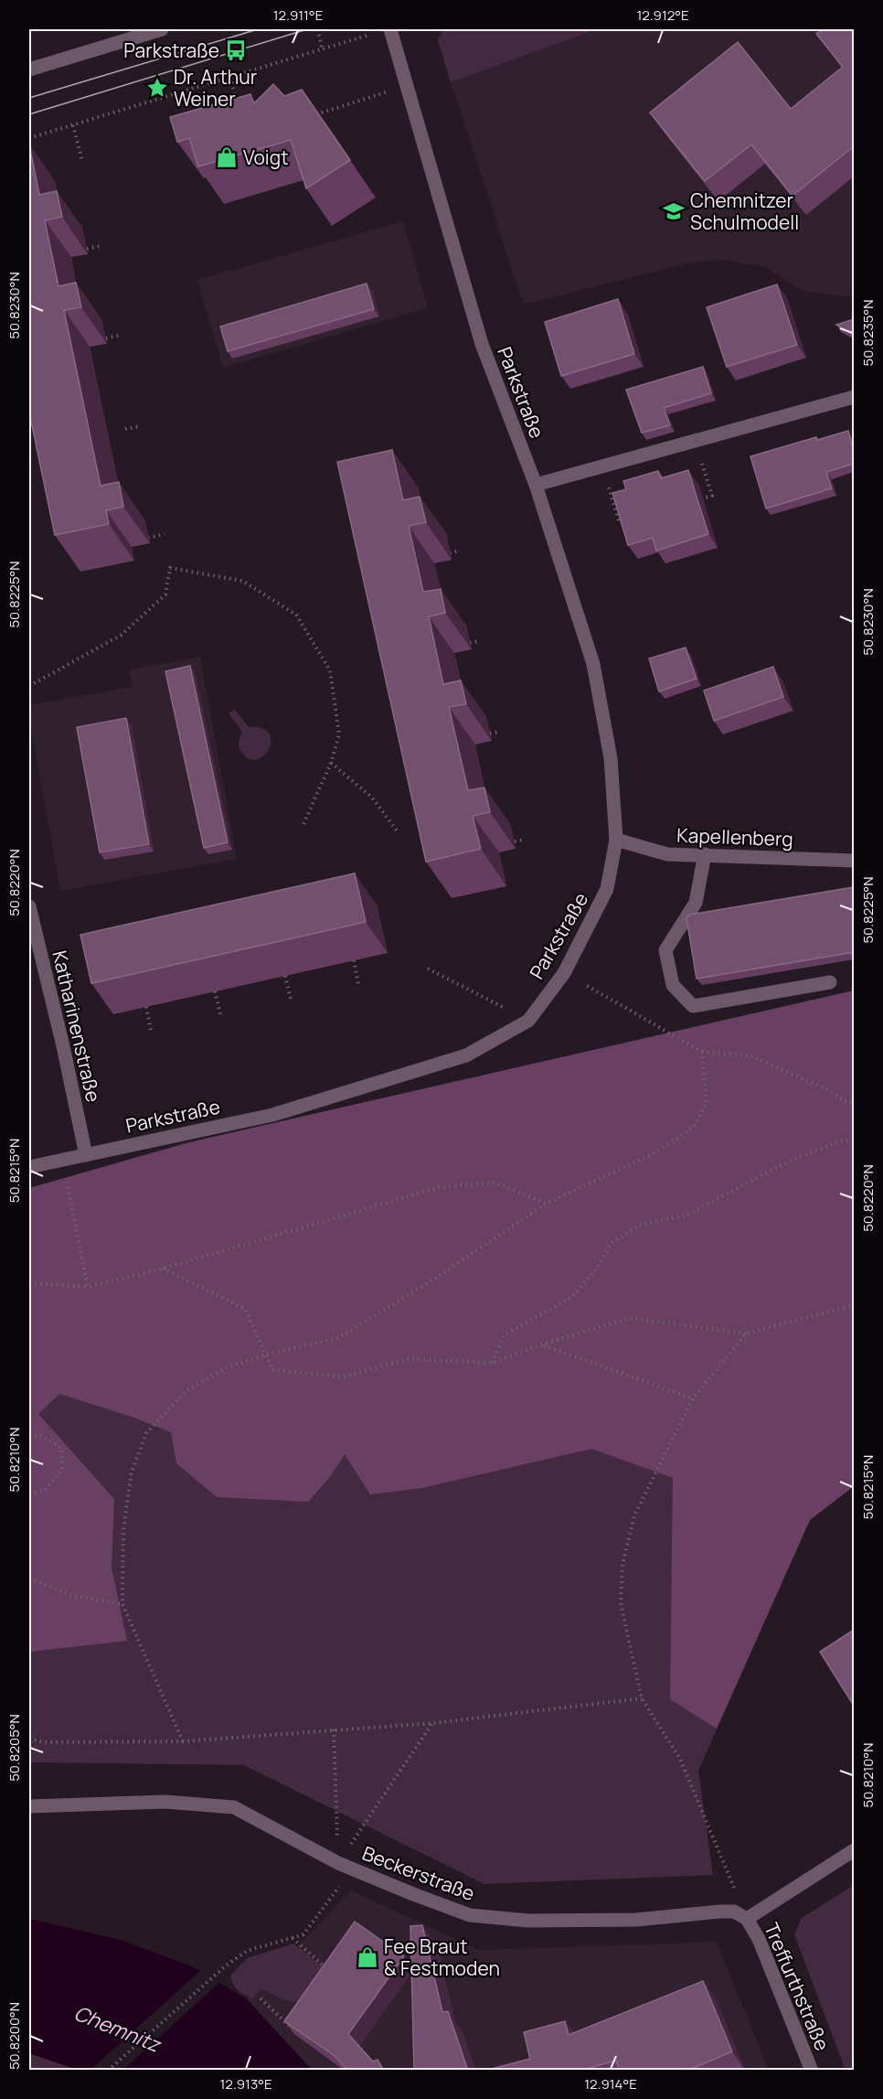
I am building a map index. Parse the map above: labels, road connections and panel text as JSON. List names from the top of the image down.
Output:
{
  "streets": {
    "street": [
      "Parkstraße",
      "Kapellenberg",
      "Katharinenstraße",
      "Beckerstraße",
      "Treffurthstraße"
    ]
  },
  "crossings": [
    ["Parkstraße", "Kapellenberg"],
    ["Parkstraße", "Katharinenstraße"],
    ["Beckerstraße", "Treffurthstraße"]
  ],
  "water": ["Chemnitz"],
  "places": {
    "bus stop": ["Parkstraße"],
    "place": ["Dr. Arthur Weiner"],
    "shop": ["Voigt", "Fee Braut & Festmoden"],
    "school or university": ["Chemnitzer Schulmodell"]
  },
  "coordinates": [
    "12.911°E",
    "12.912°E",
    "50.8230°N",
    "50.8235°N",
    "50.8225°N",
    "50.8220°N",
    "50.8215°N",
    "50.8210°N",
    "50.8205°N",
    "50.8200°N",
    "12.913°E",
    "12.914°E"
  ]
}
